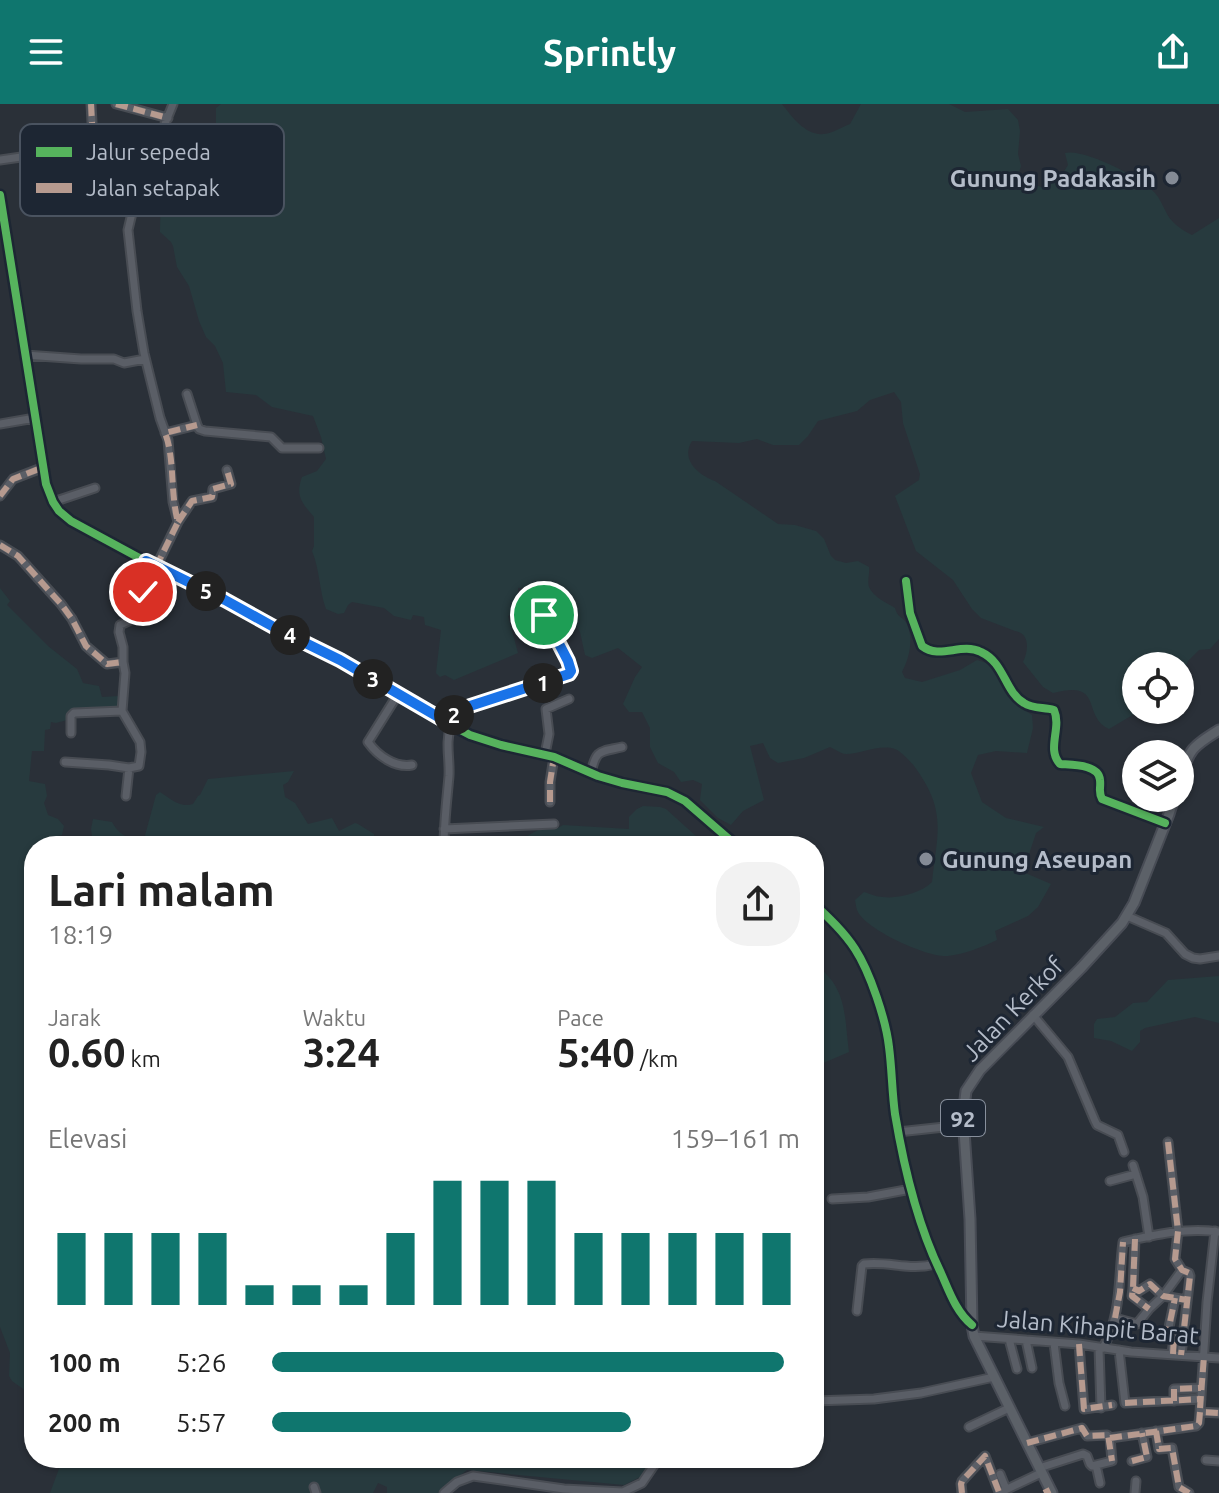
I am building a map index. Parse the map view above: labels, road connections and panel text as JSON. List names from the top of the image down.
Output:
{
  "streets": {
    "main road": ["Jalan Kerkof", "92"],
    "street": ["Jalan Kihapit Barat"]
  },
  "crossings": [
    ["Jalan Kerkof", "Jalan Kihapit Barat"]
  ],
  "places": ["Gunung Padakasih", "Gunung Aseupan"],
  "legend": ["Jalur sepeda", "Jalan setapak"],
  "page": {
    "header": "Sprintly",
    "pins": [
      "5",
      "4",
      "3",
      "1",
      "2"
    ],
    "heading": ["Lari malam", "18:19"],
    "stats": [
      ["Jarak", "0.60 km"],
      ["Waktu", "3:24"],
      ["Pace", "5:40 /km"]
    ],
    "chart": ["Elevasi", "159–161 m"],
    "list": [
      {
        "name": "100 m",
        "note": "5:26"
      },
      {
        "name": "200 m",
        "note": "5:57"
      }
    ]
  }
}
